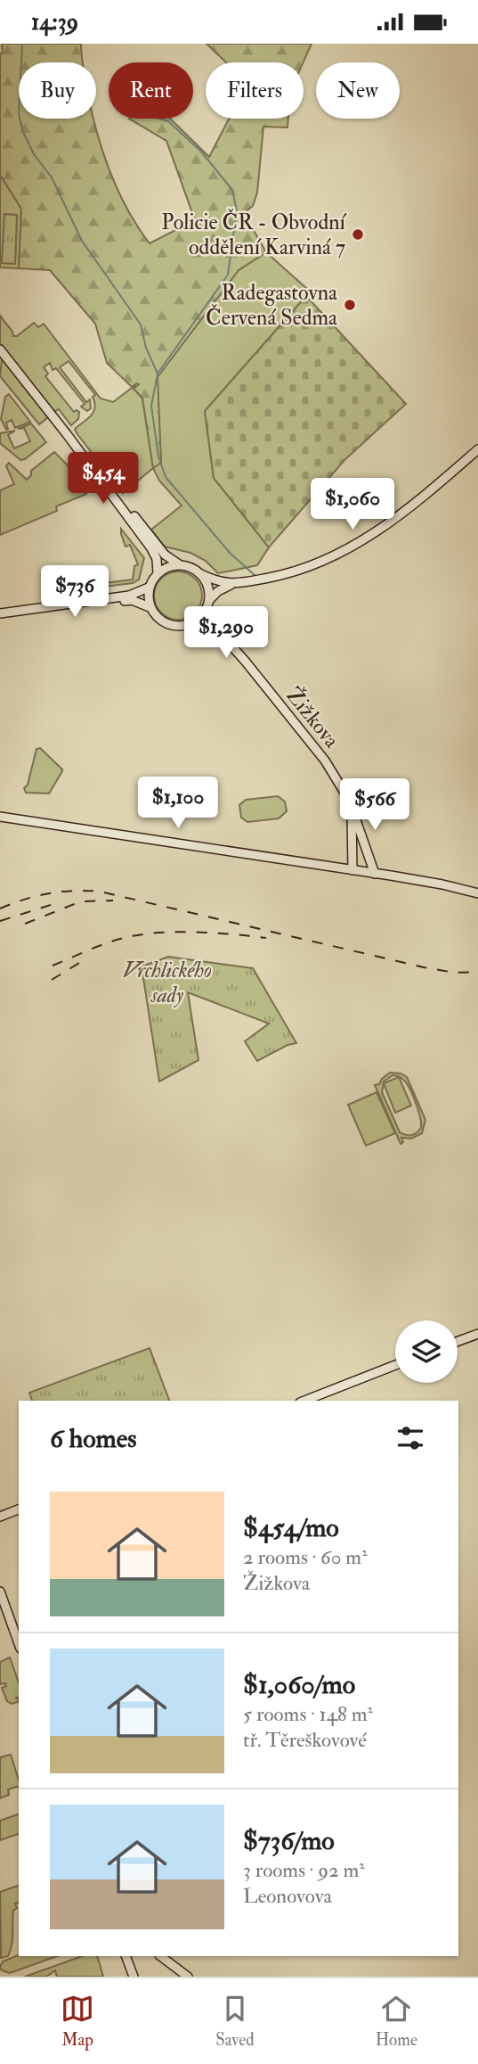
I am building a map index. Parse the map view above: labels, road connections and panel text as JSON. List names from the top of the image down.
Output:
{
  "streets": {
    "street": ["Žižkova"]
  },
  "parks": ["Vrchlického sady"],
  "places": ["Policie ČR - Obvodní oddělení Karviná 7", "Radegastovna Červená Sedma"],
  "page": {
    "status": "14:39",
    "chip": [
      "Buy",
      "Rent",
      "Filters",
      "New"
    ],
    "price": [
      "$454",
      "$1,060",
      "$736",
      "$1,290",
      "$1,100",
      "$566"
    ],
    "heading": "6 homes",
    "list": [
      {
        "name": "$454/mo",
        "note": "2 rooms · 60 m² · Žižkova"
      },
      {
        "name": "$1,060/mo",
        "note": "5 rooms · 148 m² · tř. Těreškovové"
      },
      {
        "name": "$736/mo",
        "note": "3 rooms · 92 m² · Leonovova"
      }
    ],
    "tabs": ["Map", "Saved", "Home"]
  }
}
